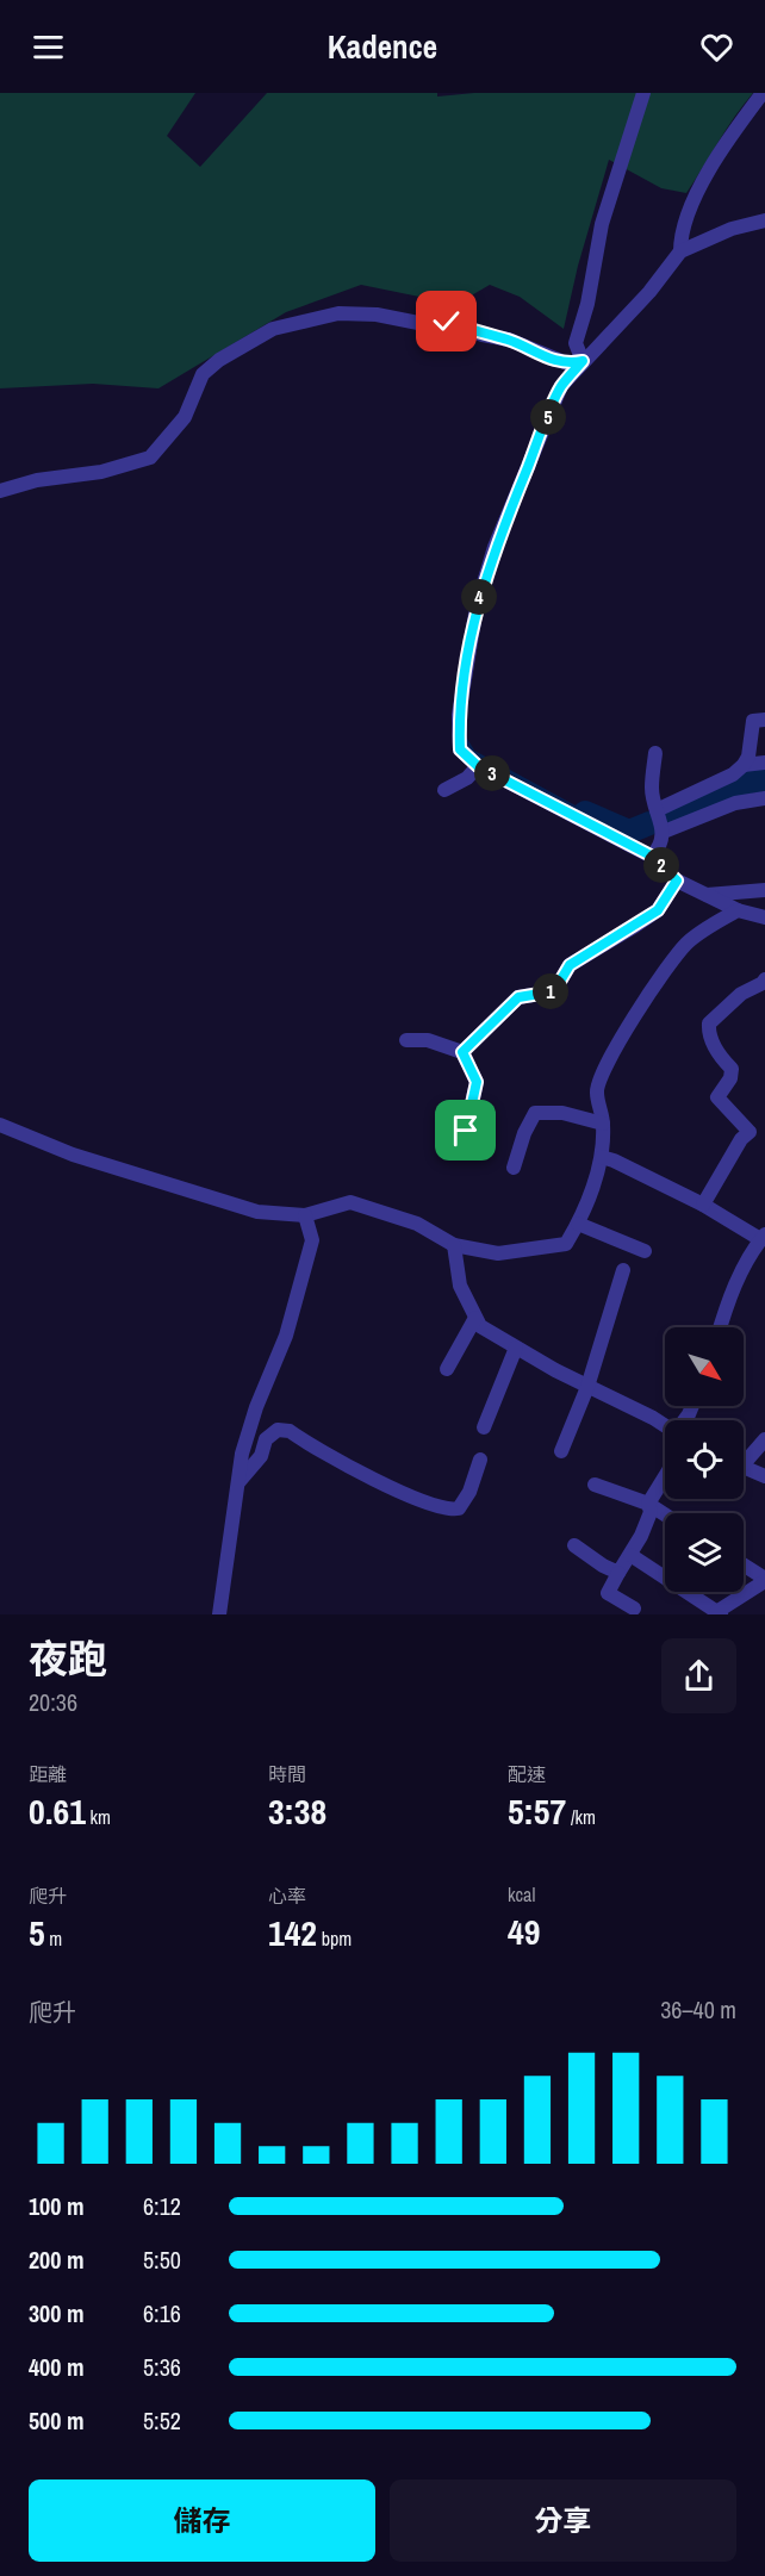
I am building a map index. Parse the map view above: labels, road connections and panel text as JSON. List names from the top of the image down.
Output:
{
  "north": "bottom right",
  "page": {
    "header": "Kadence",
    "pins": [
      "5",
      "4",
      "3",
      "2",
      "1"
    ],
    "heading": ["夜跑", "20:36"],
    "stats": [
      ["距離", "0.61 km"],
      ["時間", "3:38"],
      ["配速", "5:57 /km"],
      ["爬升", "5 m"],
      ["心率", "142 bpm"],
      ["kcal", "49"]
    ],
    "chart": ["爬升", "36–40 m"],
    "list": [
      {
        "name": "100 m",
        "note": "6:12"
      },
      {
        "name": "200 m",
        "note": "5:50"
      },
      {
        "name": "300 m",
        "note": "6:16"
      },
      {
        "name": "400 m",
        "note": "5:36"
      },
      {
        "name": "500 m",
        "note": "5:52"
      }
    ],
    "buttons": ["儲存", "分享"]
  }
}
